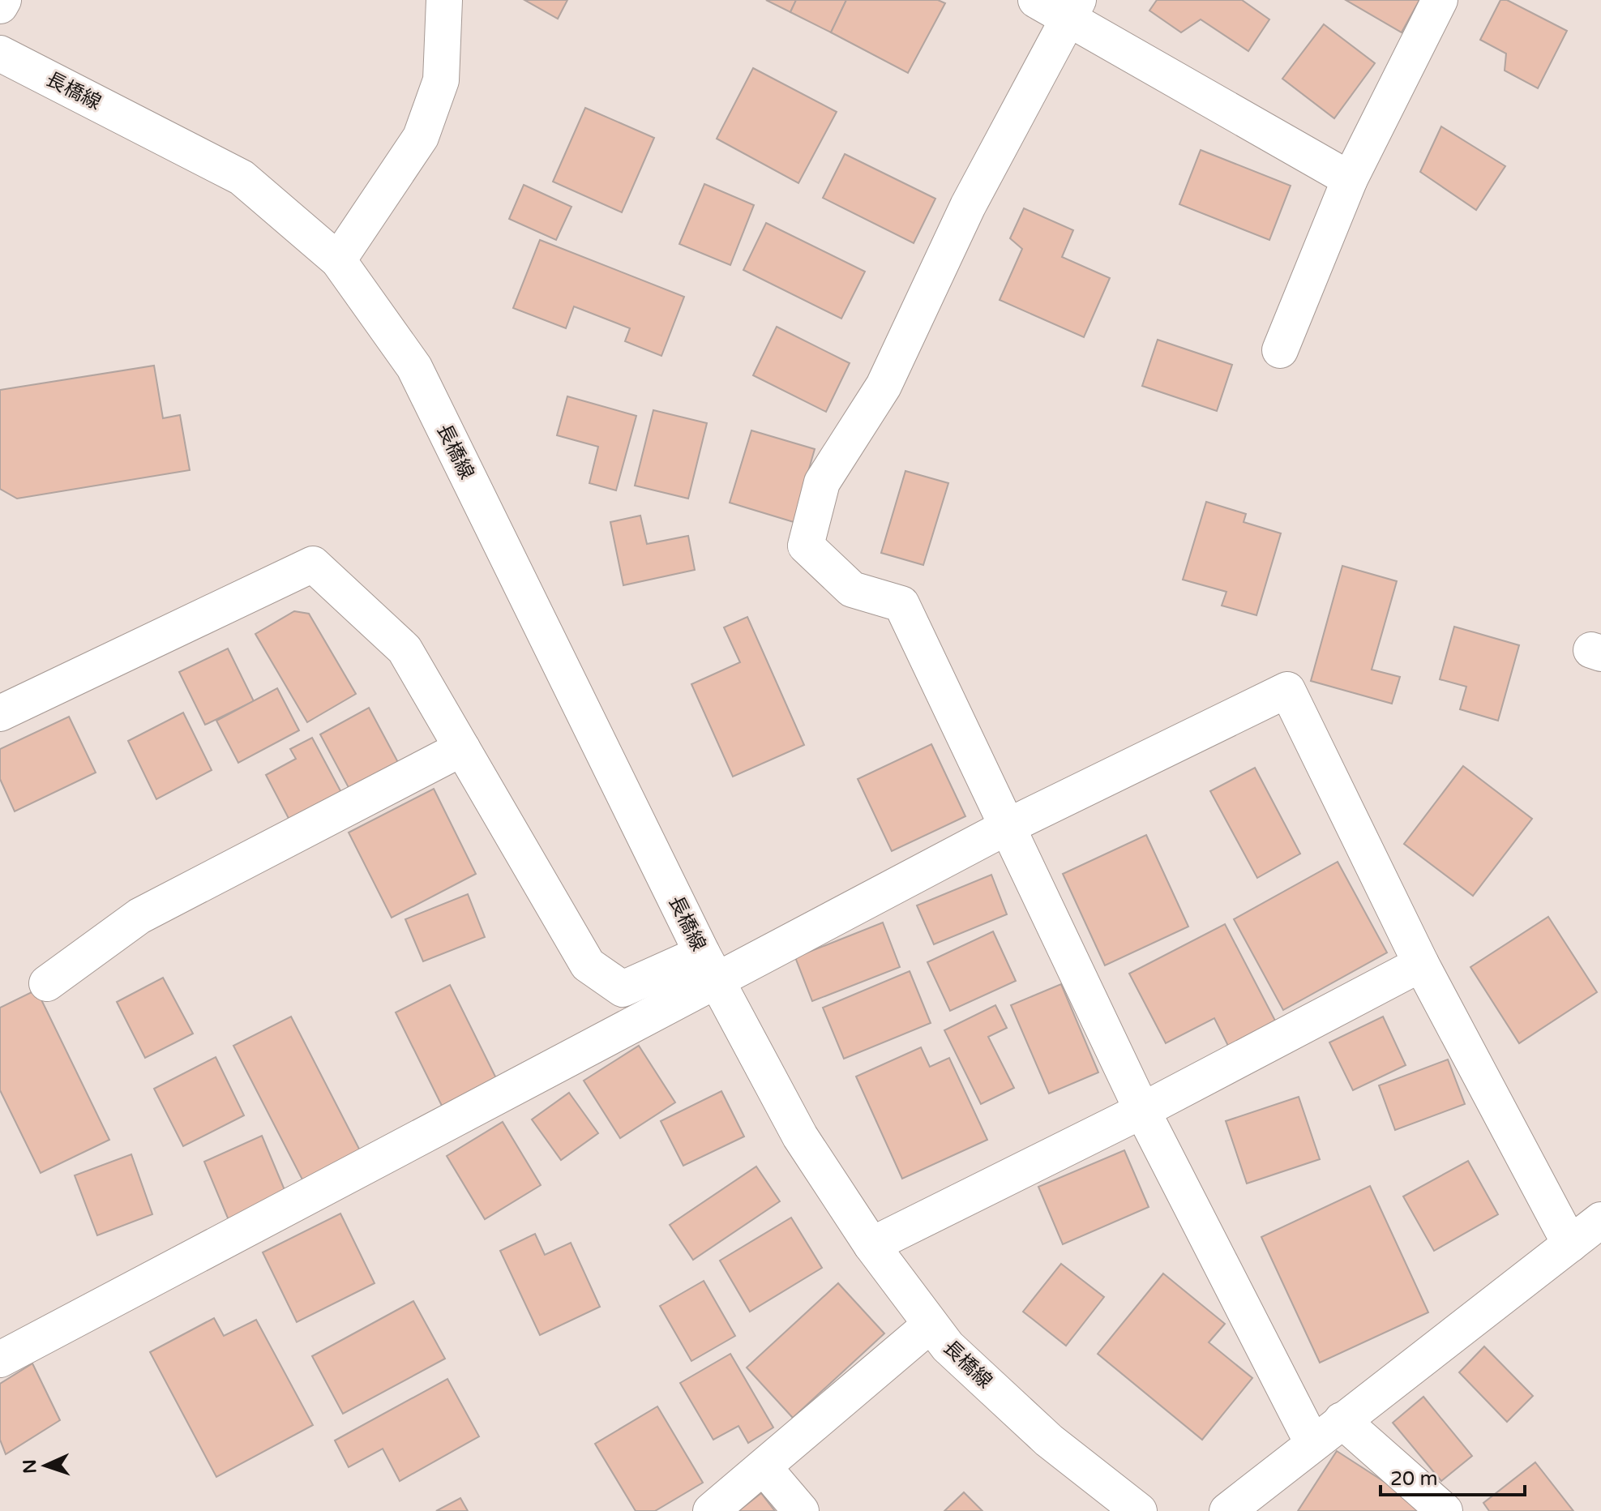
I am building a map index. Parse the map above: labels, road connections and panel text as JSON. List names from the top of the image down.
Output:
{
  "streets": {
    "street": ["長橋線"]
  },
  "scale_bar": "20 m",
  "north": "left"
}
